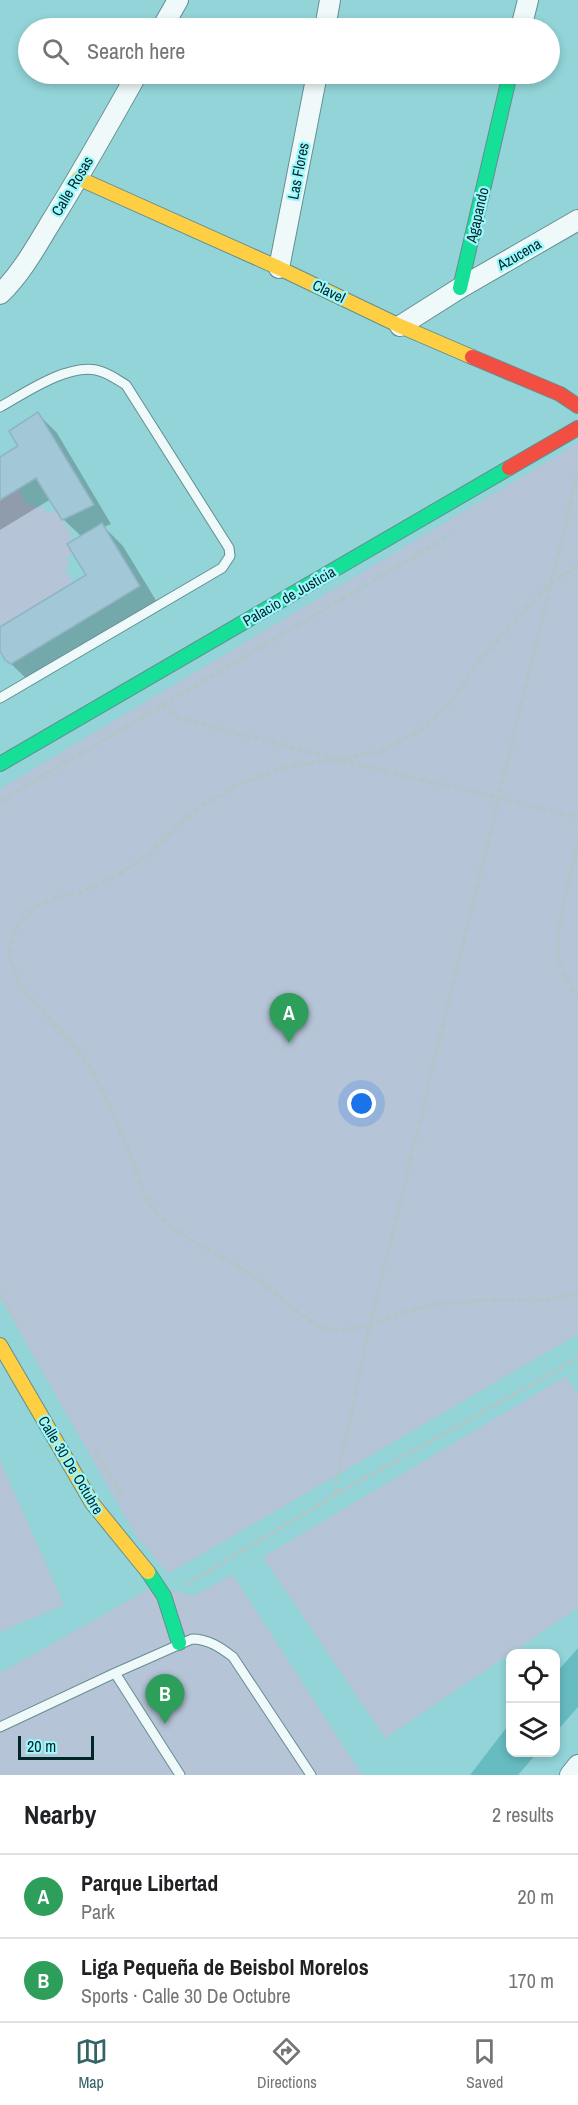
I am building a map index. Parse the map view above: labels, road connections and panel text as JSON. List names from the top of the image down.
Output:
{
  "streets": {
    "street": [
      "Las Flores",
      "Calle Rosas",
      "Agapando",
      "Azucena",
      "Clavel",
      "Palacio de Justicia",
      "Calle 30 De Octubre"
    ]
  },
  "crossings": [
    ["Las Flores", "Clavel"],
    ["Calle Rosas", "Clavel"],
    ["Agapando", "Azucena"]
  ],
  "scale_bar": "20 m",
  "page": {
    "search": "Search here",
    "pins": ["A", "B"],
    "scale": "20 m",
    "heading": ["Nearby", "2 results"],
    "list": [
      {
        "mark": "A",
        "name": "Parque Libertad",
        "note": "Park",
        "value": "20 m"
      },
      {
        "mark": "B",
        "name": "Liga Pequeña de Beisbol Morelos",
        "note": "Sports · Calle 30 De Octubre",
        "value": "170 m"
      }
    ],
    "nav": ["Map", "Directions", "Saved"]
  }
}
